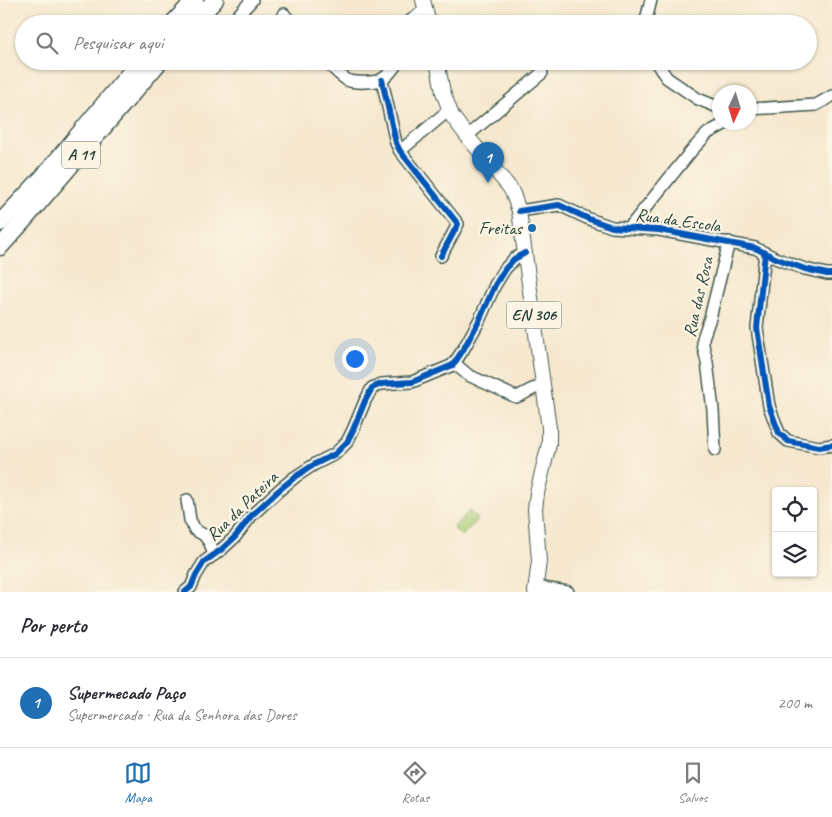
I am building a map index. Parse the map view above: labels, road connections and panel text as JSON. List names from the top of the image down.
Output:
{
  "streets": {
    "highway": ["A 11"],
    "main road": ["EN 306"],
    "street": ["Rua da Escola", "Rua das Rosa", "Rua da Pateira"]
  },
  "crossings": [
    ["Rua da Escola", "Rua das Rosa"],
    ["Rua da Escola", "EN 306"]
  ],
  "places": ["Freitas"],
  "north": "bottom",
  "page": {
    "search": "Pesquisar aqui",
    "pins": "1",
    "heading": "Por perto",
    "list": [
      {
        "mark": "1",
        "name": "Supermecado Paço",
        "note": "Supermercado · Rua da Senhora das Dores",
        "value": "200 m"
      }
    ],
    "nav": ["Mapa", "Rotas", "Salvos"]
  }
}
